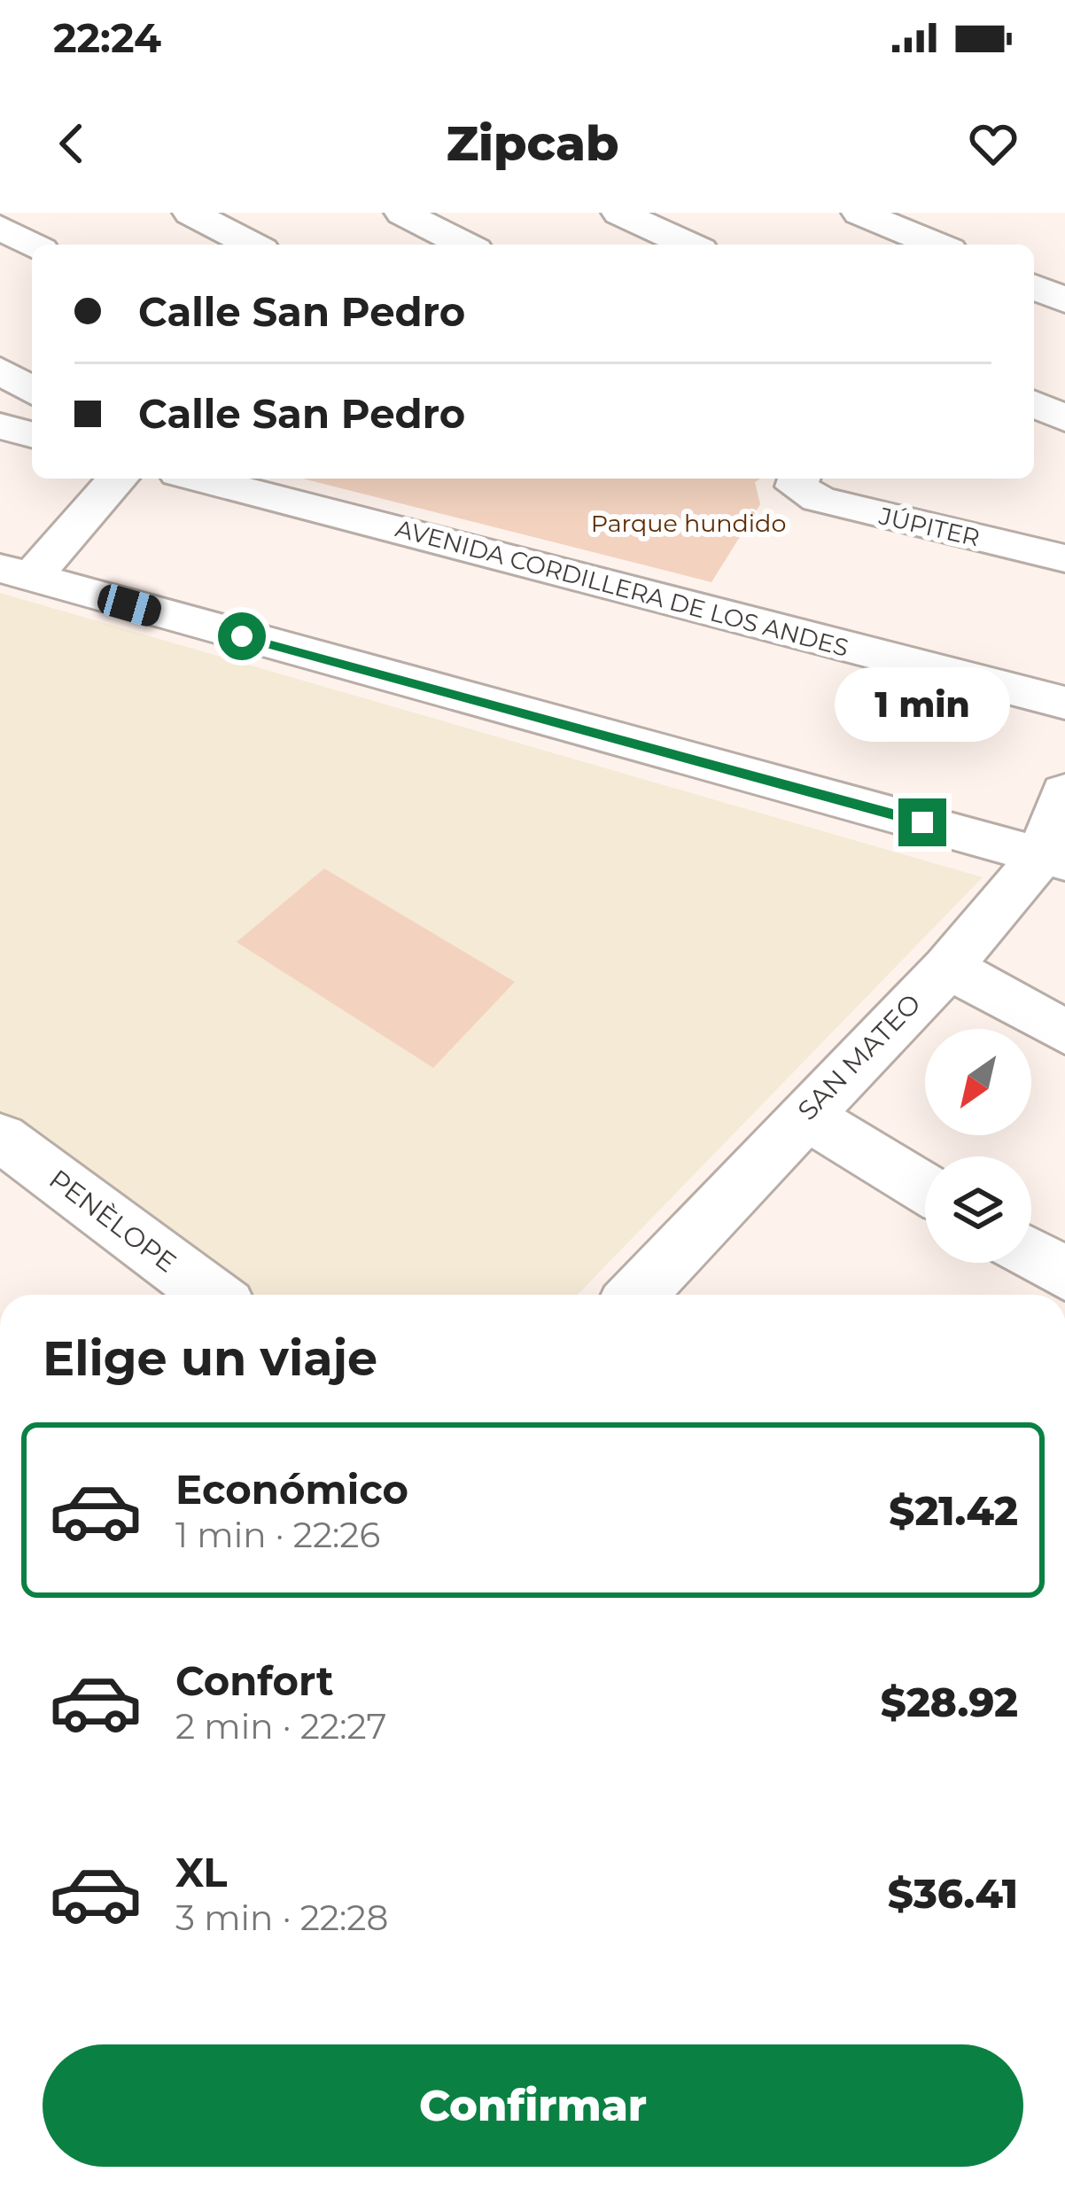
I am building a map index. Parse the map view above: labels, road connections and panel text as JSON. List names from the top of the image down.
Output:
{
  "streets": {
    "street": [
      "JÚPITER",
      "AVENIDA CORDILLERA DE LOS ANDES",
      "SAN MATEO",
      "PENÈLOPE"
    ]
  },
  "parks": ["Parque hundido"],
  "north": "bottom left",
  "page": {
    "status": "22:24",
    "header": "Zipcab",
    "banner": ["Calle San Pedro", "Calle San Pedro"],
    "bubble": "1 min",
    "heading": "Elige un viaje",
    "list": [
      {
        "name": "Económico",
        "note": "1 min · 22:26",
        "value": "$21.42"
      },
      {
        "name": "Confort",
        "note": "2 min · 22:27",
        "value": "$28.92"
      },
      {
        "name": "XL",
        "note": "3 min · 22:28",
        "value": "$36.41"
      }
    ],
    "buttons": "Confirmar"
  }
}
